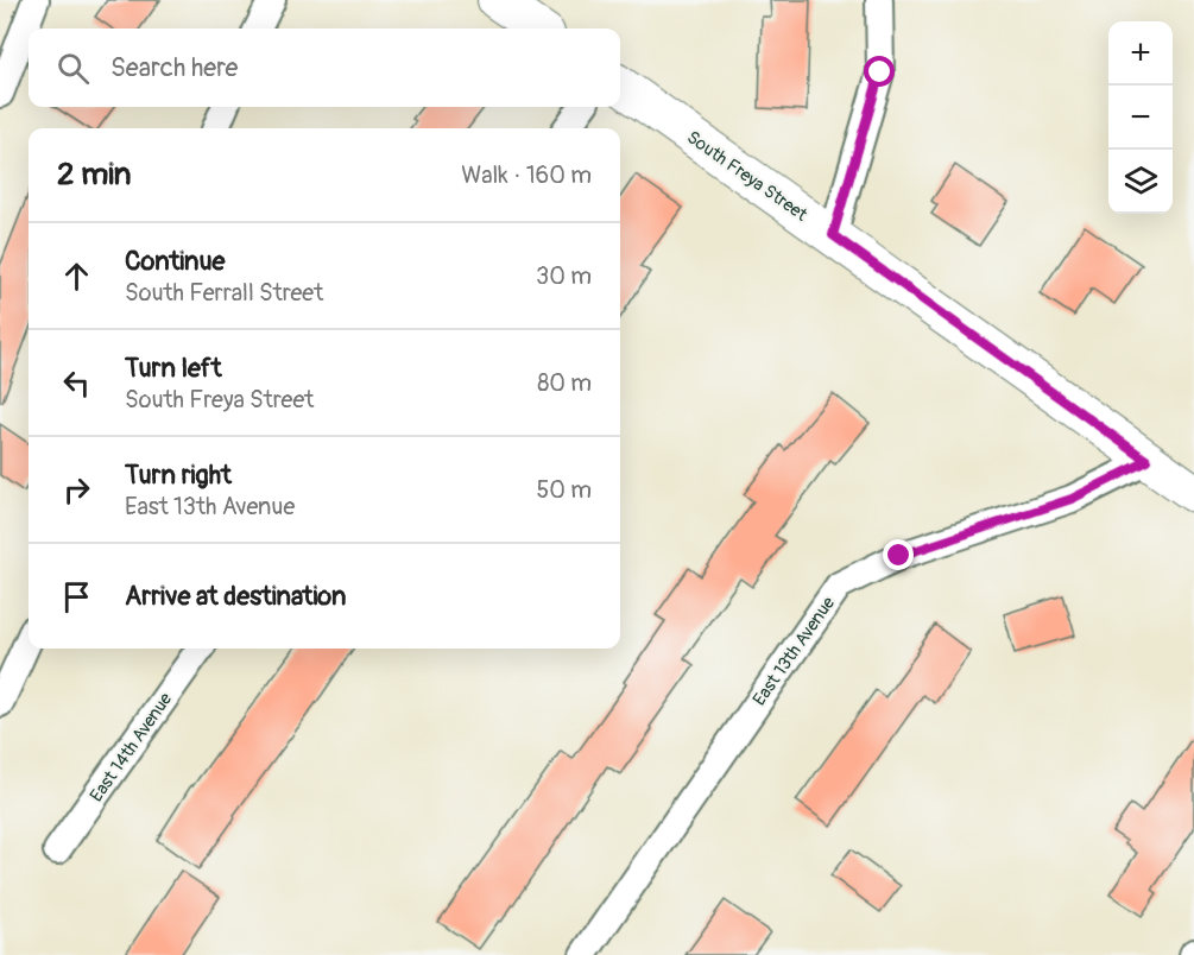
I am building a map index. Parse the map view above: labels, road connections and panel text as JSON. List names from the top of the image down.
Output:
{
  "streets": {
    "main road": ["South Freya Street"],
    "street": ["East 13th Avenue", "East 14th Avenue"]
  },
  "crossings": [
    ["South Freya Street", "East 13th Avenue"]
  ],
  "page": {
    "map_buttons": ["+", "−"],
    "search": "Search here",
    "heading": ["2 min", "Walk · 160 m"],
    "list": [
      ["Continue", "South Ferrall Street", "30 m"],
      ["Turn left", "South Freya Street", "80 m"],
      ["Turn right", "East 13th Avenue", "50 m"],
      "Arrive at destination"
    ]
  }
}
